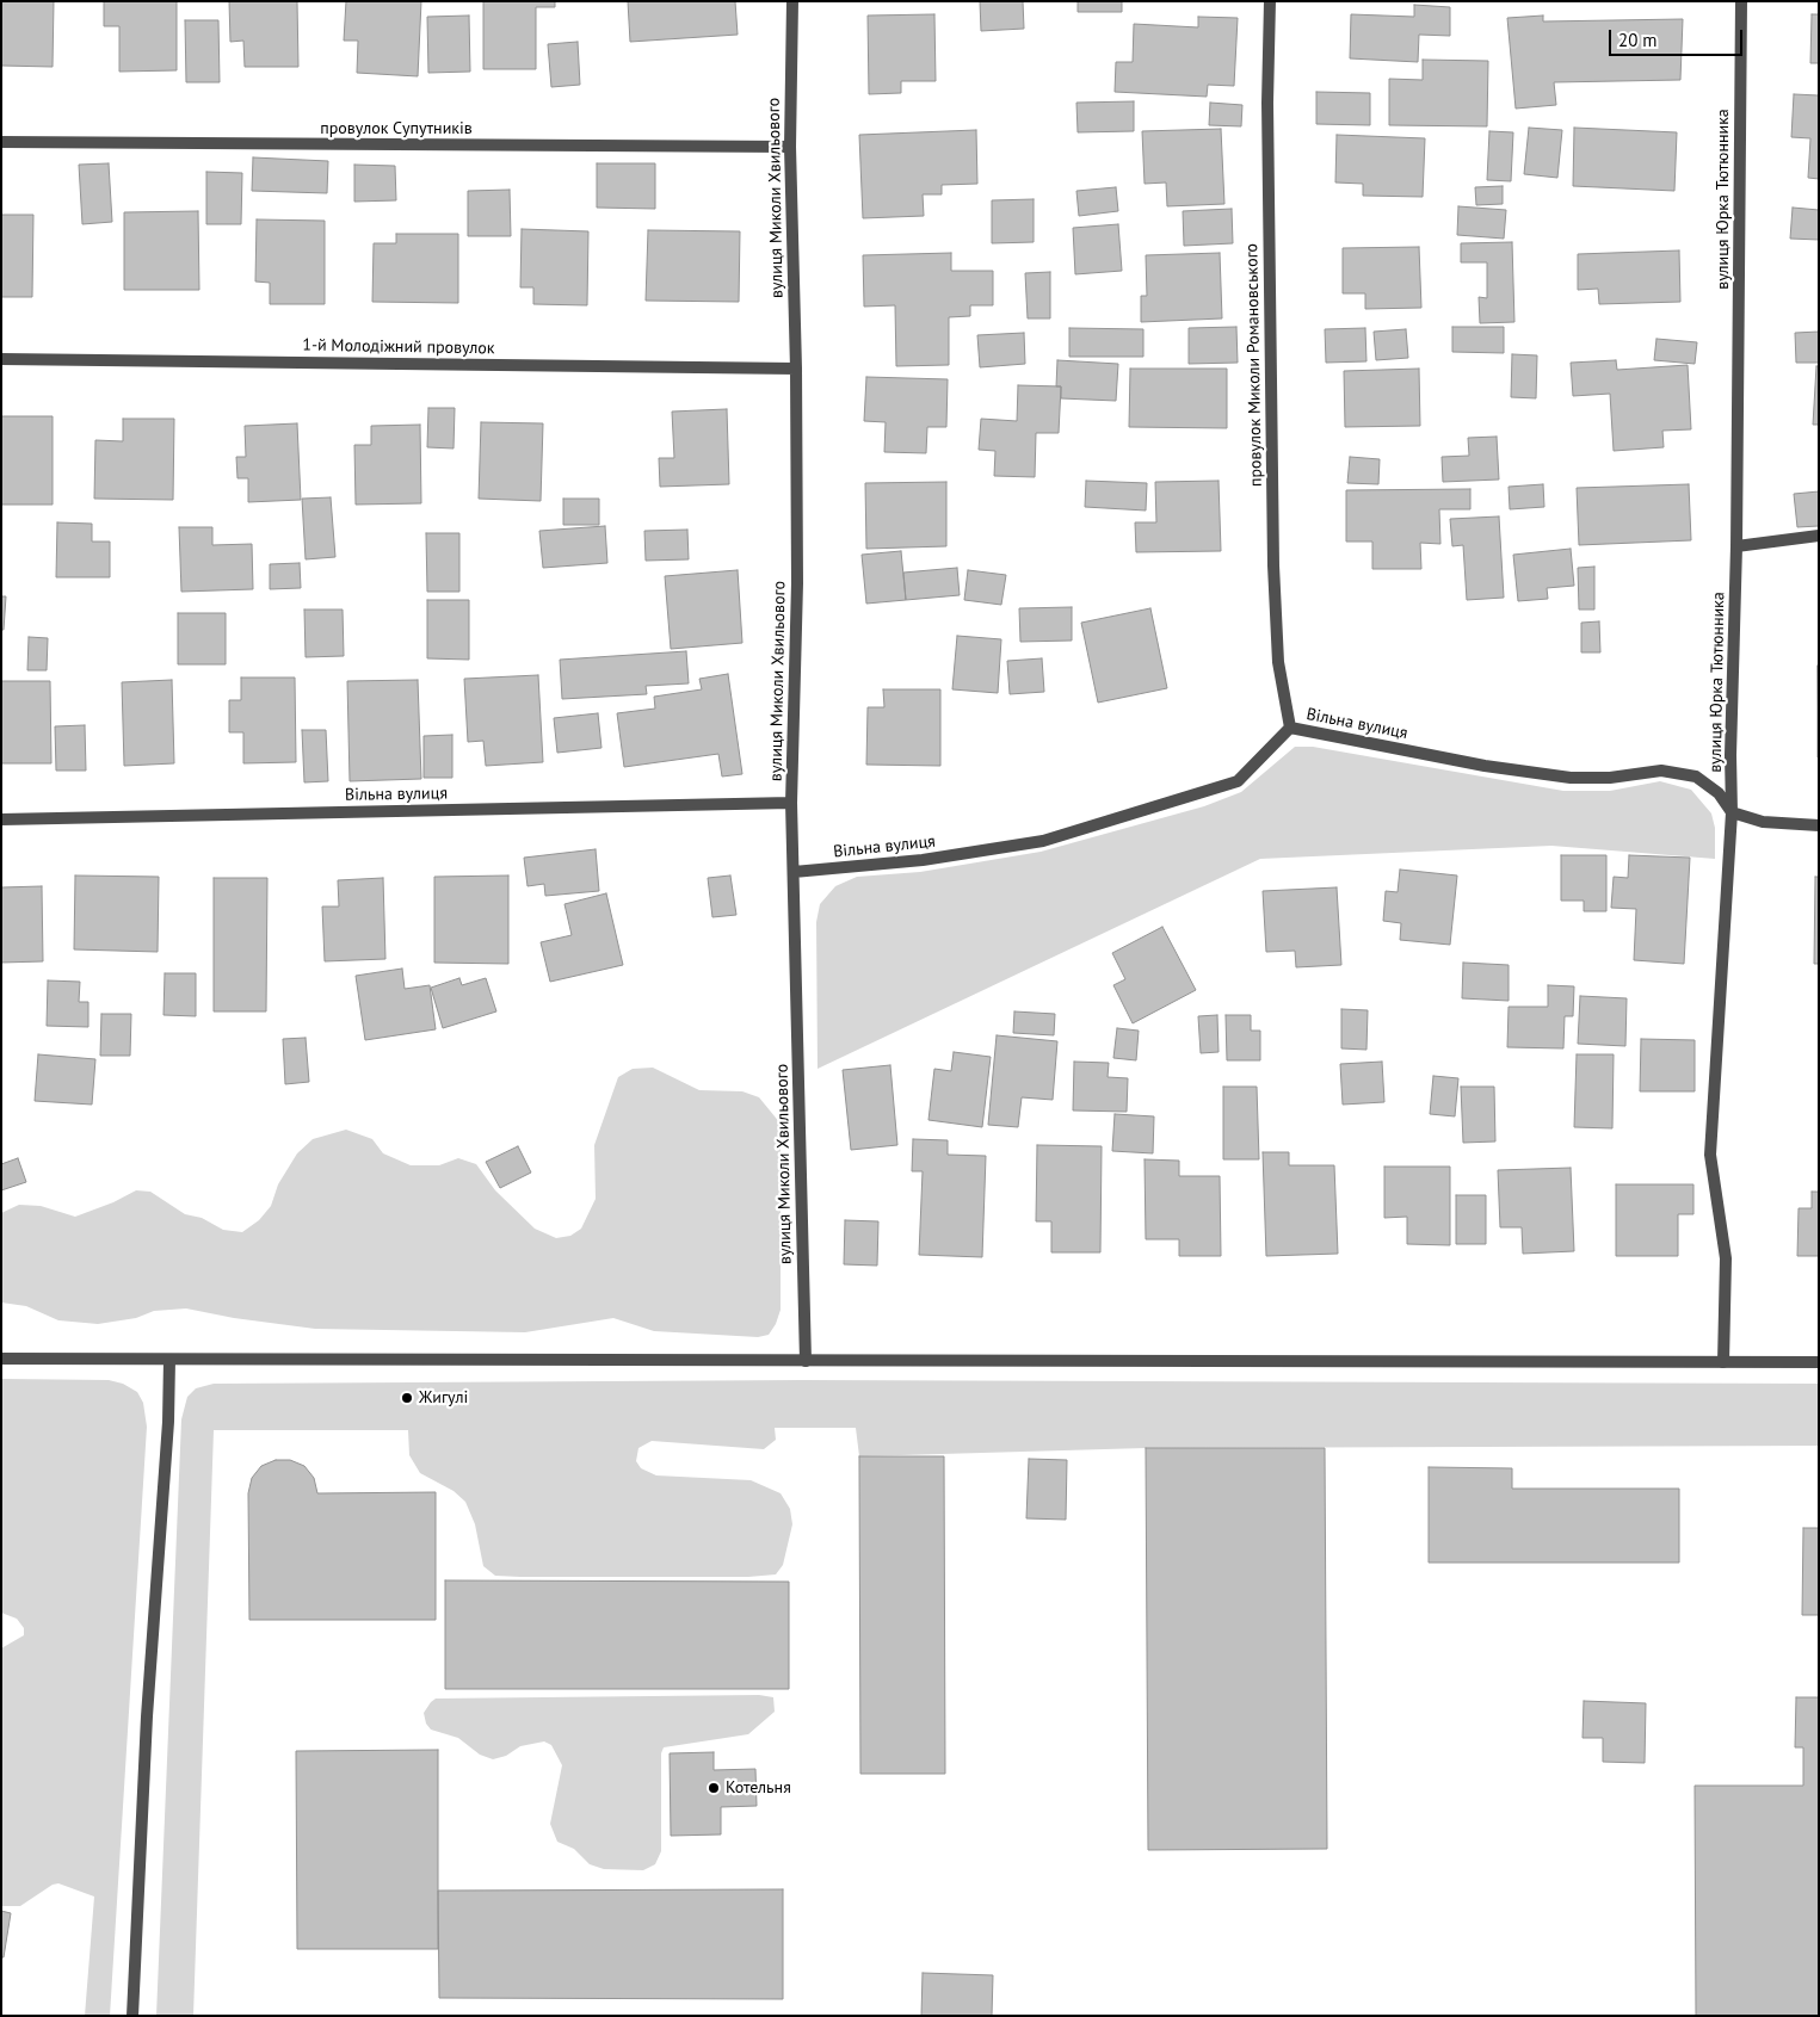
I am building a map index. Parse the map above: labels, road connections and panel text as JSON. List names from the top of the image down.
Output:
{
  "streets": {
    "street": [
      "провулок Супутників",
      "вулиця Миколи Хвильового",
      "вулиця Юрка Тютюнника",
      "1-й Молодіжний провулок",
      "провулок Миколи Романовського",
      "Вільна вулиця"
    ]
  },
  "crossings": [
    ["провулок Супутників", "вулиця Миколи Хвильового"],
    ["вулиця Миколи Хвильового", "1-й Молодіжний провулок"],
    ["вулиця Миколи Хвильового", "Вільна вулиця"],
    ["вулиця Юрка Тютюнника", "Вільна вулиця"],
    ["провулок Миколи Романовського", "Вільна вулиця"]
  ],
  "places": ["Жигулі", "Котельня"],
  "scale_bar": "20 m"
}
